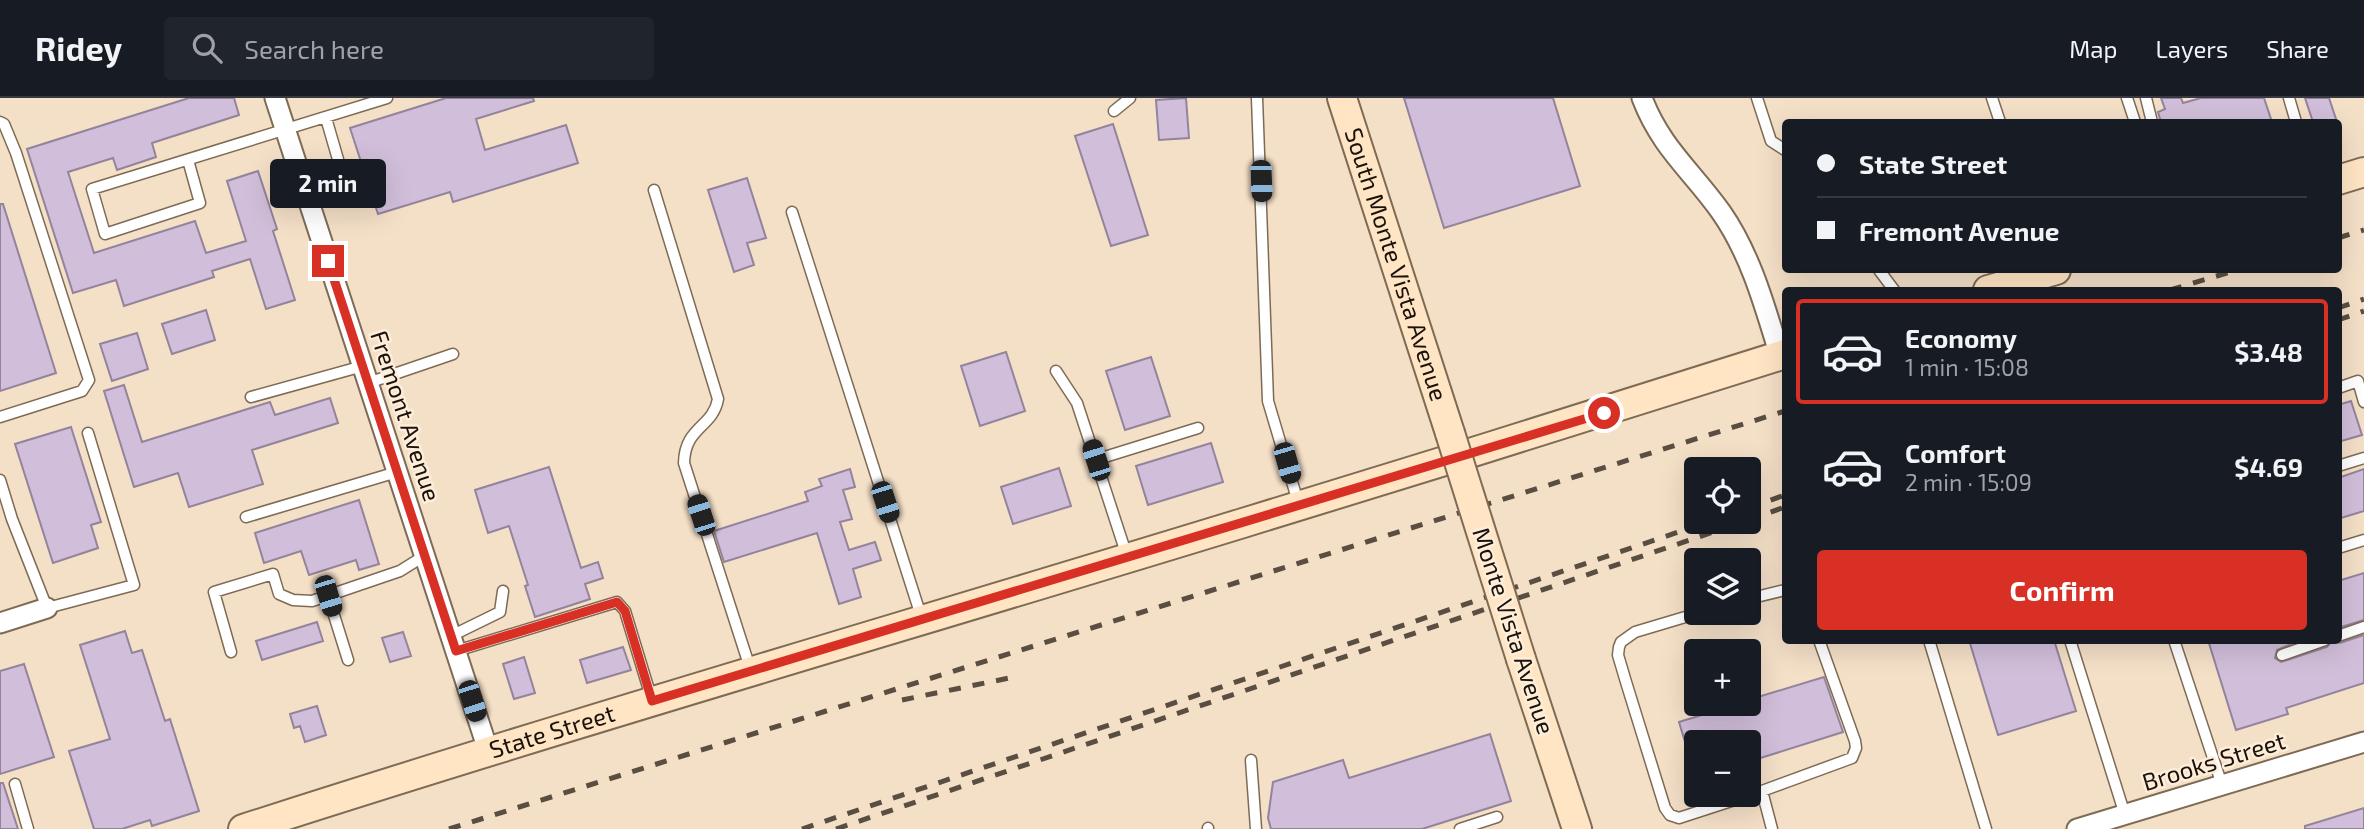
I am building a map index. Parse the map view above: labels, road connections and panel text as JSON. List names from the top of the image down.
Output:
{
  "streets": {
    "street": [
      "South Monte Vista Avenue",
      "Fremont Avenue",
      "Monte Vista Avenue",
      "State Street",
      "Brooks Street"
    ]
  },
  "crossings": [
    ["South Monte Vista Avenue", "Monte Vista Avenue"],
    ["Fremont Avenue", "State Street"]
  ],
  "page": {
    "header": "Ridey",
    "search": "Search here",
    "nav": ["Map", "Layers", "Share"],
    "banner": ["State Street", "Fremont Avenue"],
    "bubble": "2 min",
    "list": [
      {
        "name": "Economy",
        "note": "1 min · 15:08",
        "value": "$3.48"
      },
      {
        "name": "Comfort",
        "note": "2 min · 15:09",
        "value": "$4.69"
      }
    ],
    "map_buttons": ["+", "−"],
    "buttons": "Confirm"
  }
}
